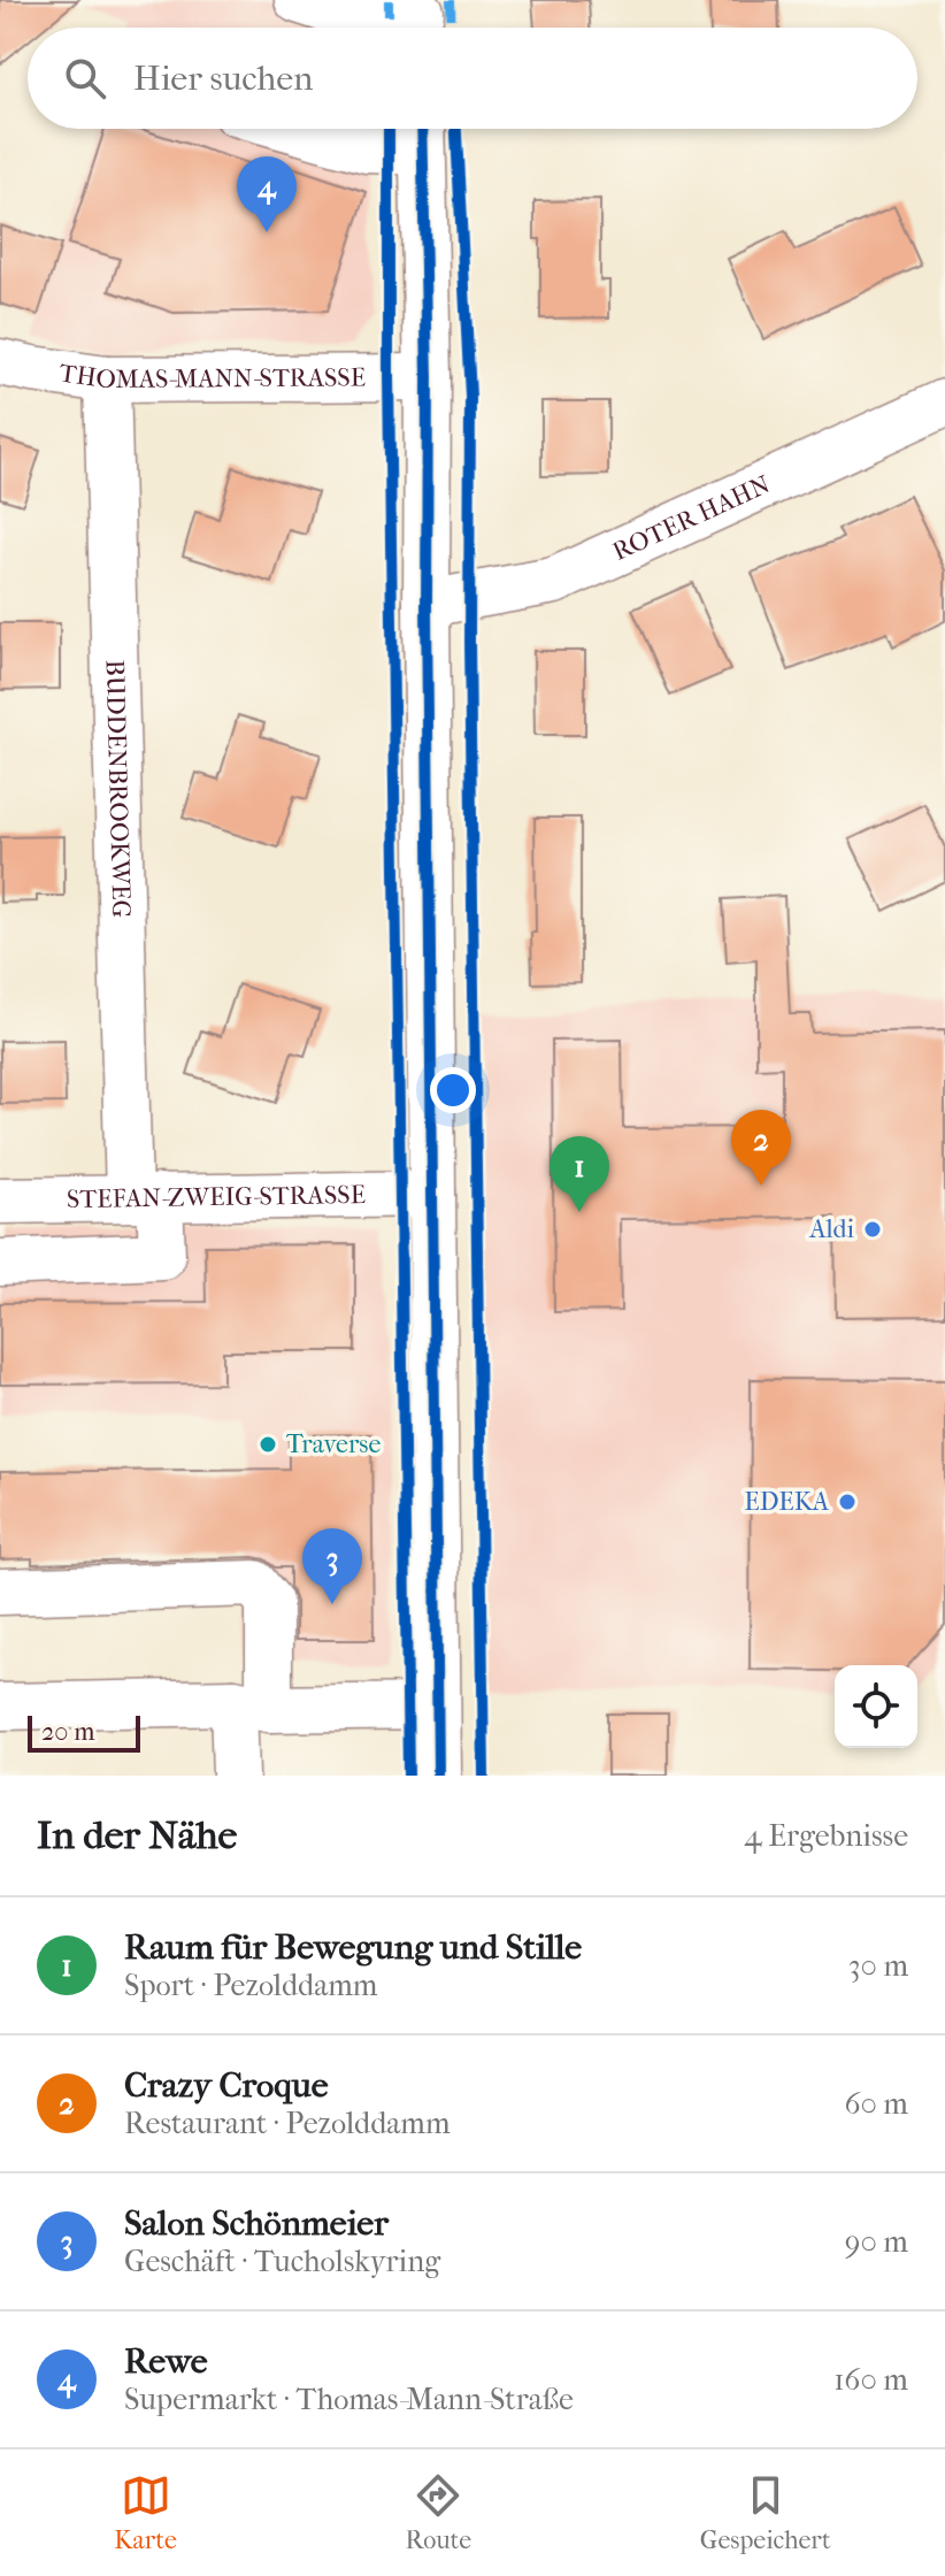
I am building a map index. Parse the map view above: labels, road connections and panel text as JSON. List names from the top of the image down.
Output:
{
  "streets": {
    "street": [
      "THOMAS-MANN-STRASSE",
      "ROTER HAHN",
      "BUDDENBROOKWEG",
      "STEFAN-ZWEIG-STRASSE"
    ]
  },
  "crossings": [
    ["THOMAS-MANN-STRASSE", "BUDDENBROOKWEG"],
    ["BUDDENBROOKWEG", "STEFAN-ZWEIG-STRASSE"]
  ],
  "places": ["Aldi", "Traverse", "EDEKA"],
  "scale_bar": "20 m",
  "page": {
    "search": "Hier suchen",
    "pins": [
      "4",
      "2",
      "1",
      "3"
    ],
    "scale": "20 m",
    "heading": ["In der Nähe", "4 Ergebnisse"],
    "list": [
      {
        "mark": "1",
        "name": "Raum für Bewegung und Stille",
        "note": "Sport · Pezolddamm",
        "value": "30 m"
      },
      {
        "mark": "2",
        "name": "Crazy Croque",
        "note": "Restaurant · Pezolddamm",
        "value": "60 m"
      },
      {
        "mark": "3",
        "name": "Salon Schönmeier",
        "note": "Geschäft · Tucholskyring",
        "value": "90 m"
      },
      {
        "mark": "4",
        "name": "Rewe",
        "note": "Supermarkt · Thomas-Mann-Straße",
        "value": "160 m"
      }
    ],
    "nav": ["Karte", "Route", "Gespeichert"]
  }
}
